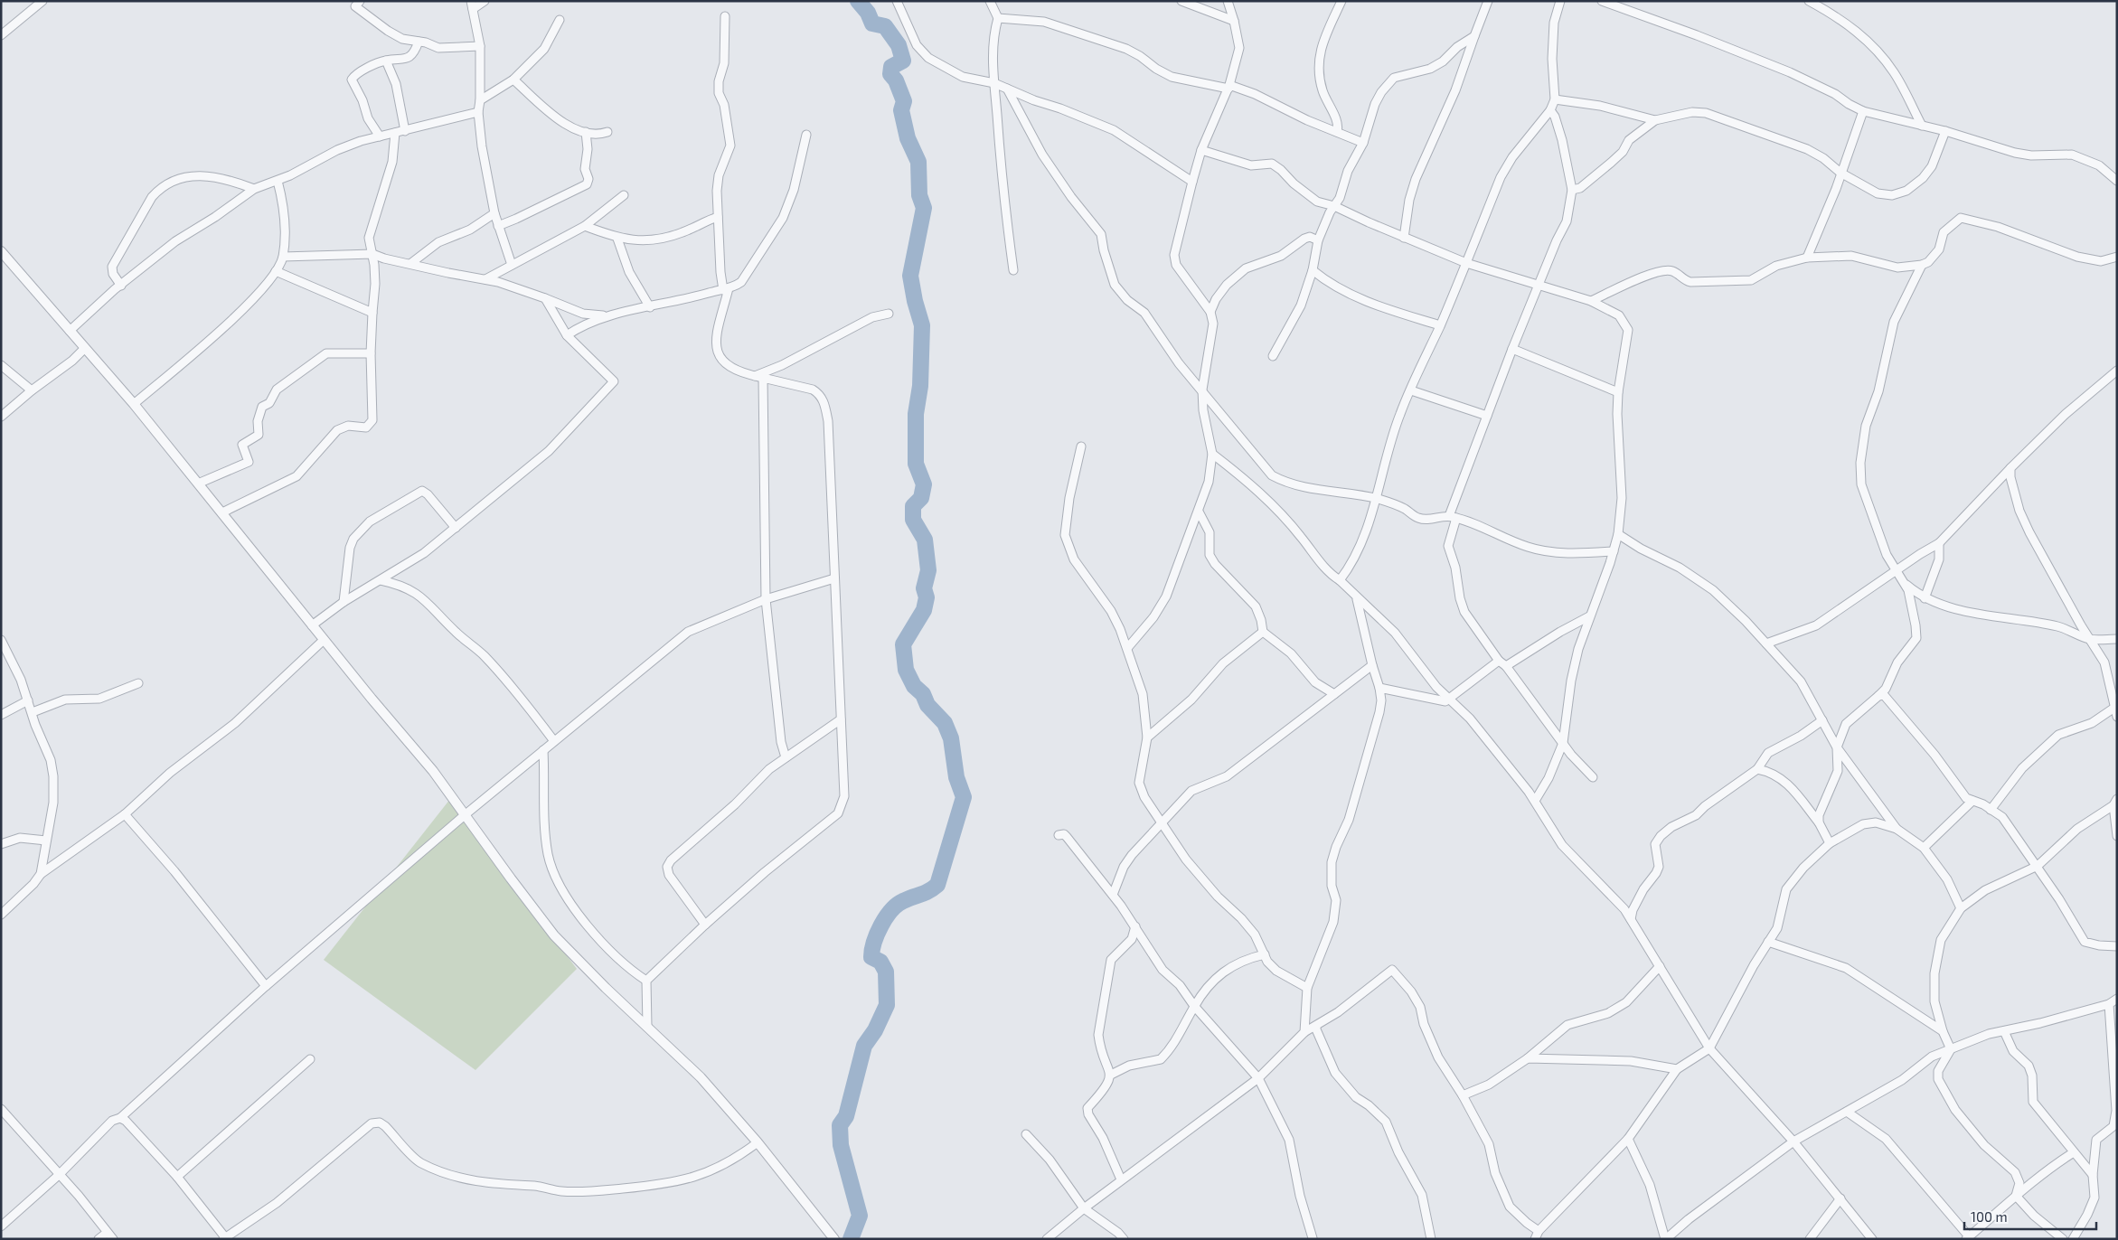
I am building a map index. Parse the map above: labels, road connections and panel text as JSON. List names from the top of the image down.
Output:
{
  "scale_bar": "100 m"
}
